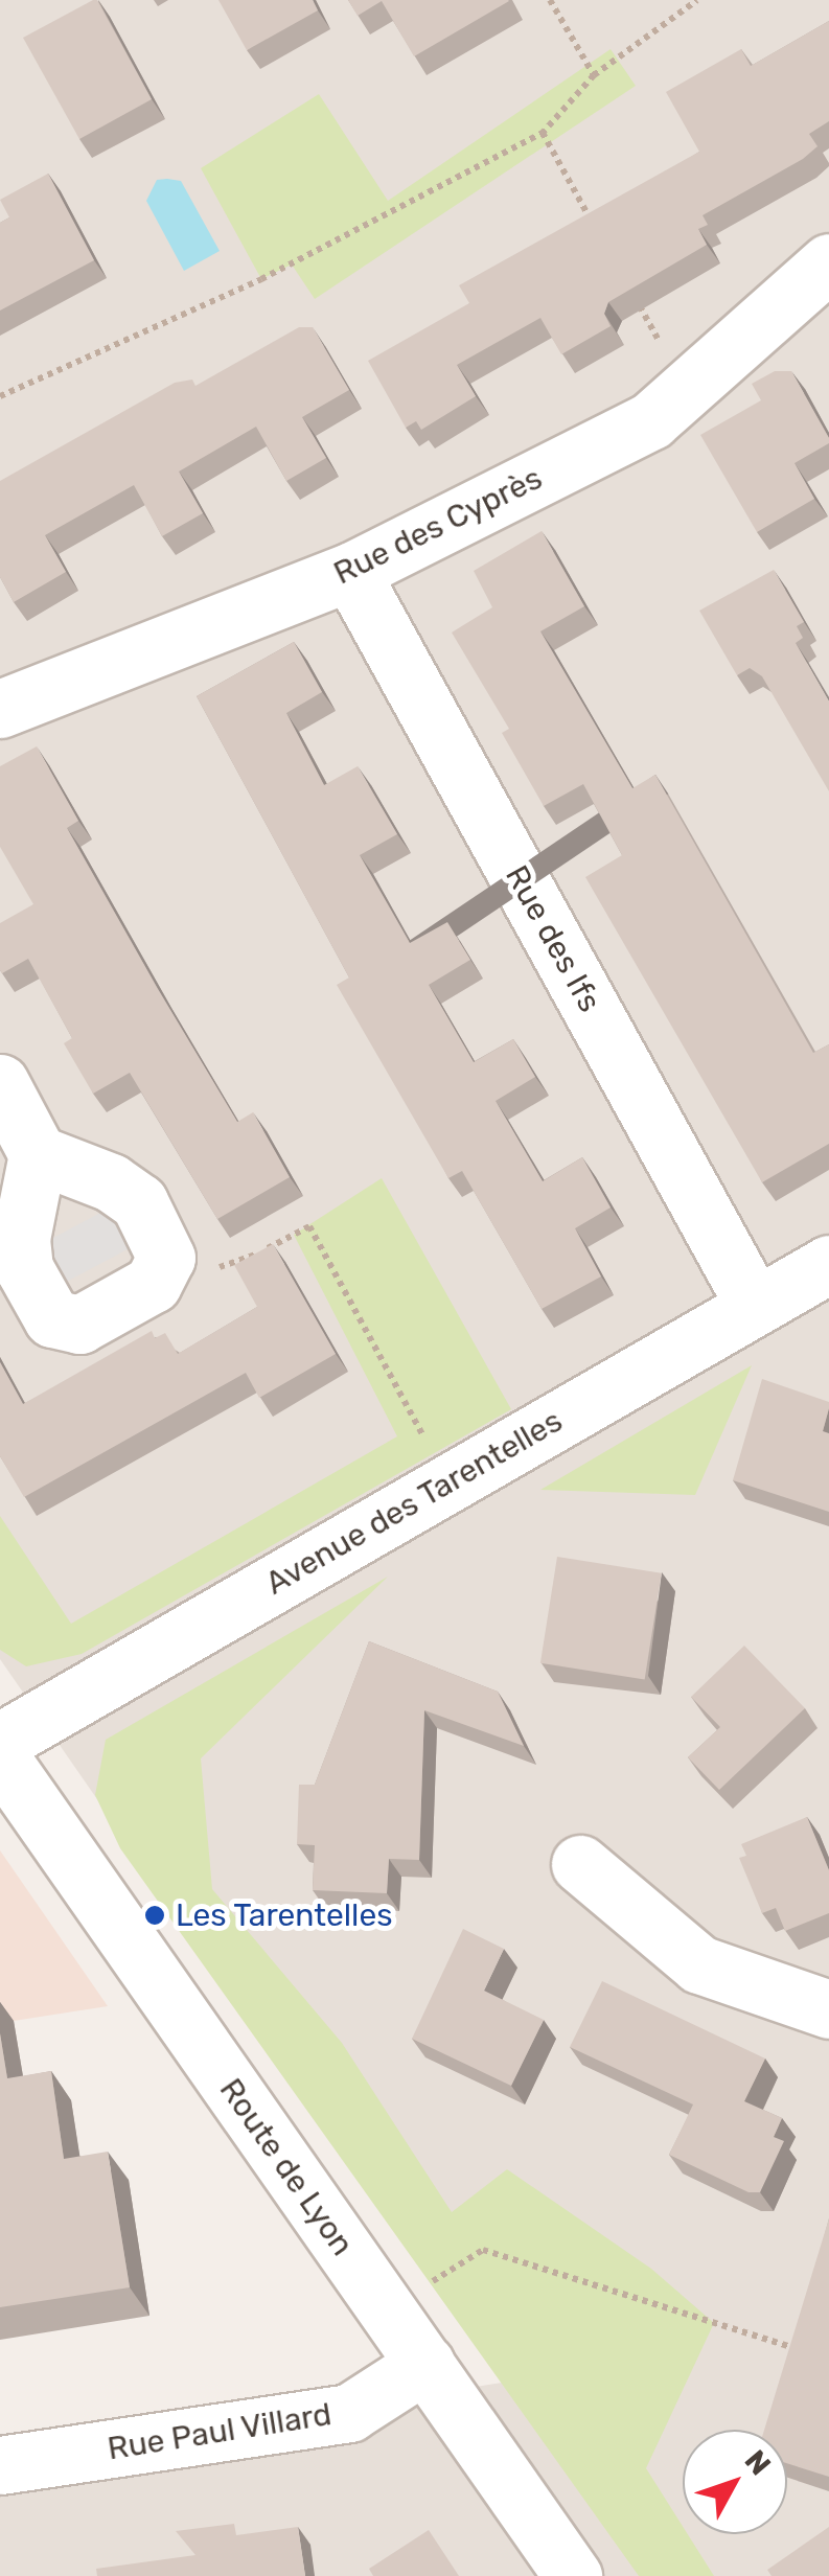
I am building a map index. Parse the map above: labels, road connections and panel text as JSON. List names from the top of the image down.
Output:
{
  "streets": {
    "street": [
      "Rue des Cyprès",
      "Rue des Ifs",
      "Avenue des Tarentelles",
      "Route de Lyon",
      "Rue Paul Villard"
    ]
  },
  "crossings": [
    ["Rue des Cyprès", "Rue des Ifs"],
    ["Rue des Ifs", "Avenue des Tarentelles"],
    ["Route de Lyon", "Rue Paul Villard"]
  ],
  "places": ["Les Tarentelles"],
  "north": "top right"
}
